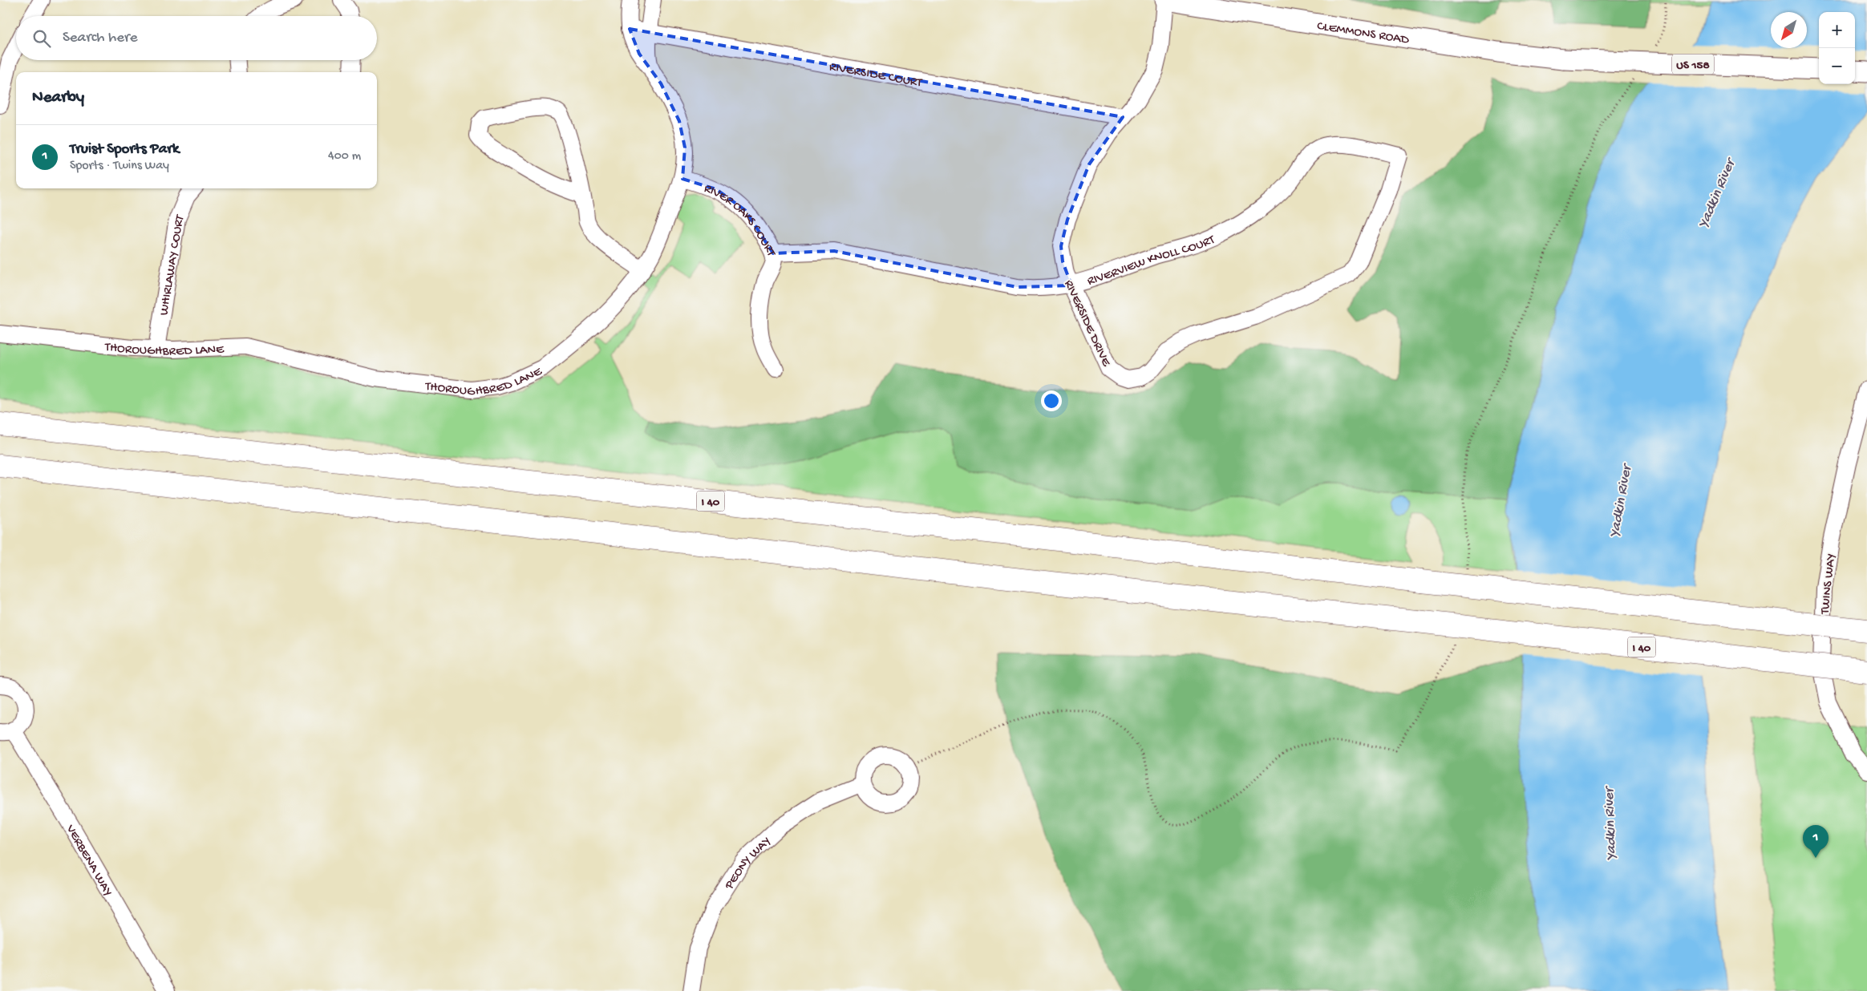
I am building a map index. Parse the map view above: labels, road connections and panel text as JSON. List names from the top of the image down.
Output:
{
  "streets": {
    "highway": ["I 40"],
    "main road": ["CLEMMONS ROAD", "US 158"],
    "street": [
      "RIVERSIDE COURT",
      "RIVER OAKS COURT",
      "RIVERVIEW KNOLL COURT",
      "WHIRLAWAY COURT",
      "RIVERSIDE DRIVE",
      "THOROUGHBRED LANE",
      "TWINS WAY",
      "VERBENA WAY",
      "PEONY WAY"
    ]
  },
  "crossings": [
    ["CLEMMONS ROAD", "RIVERSIDE DRIVE"],
    ["RIVERSIDE COURT", "RIVERSIDE DRIVE"],
    ["RIVERSIDE COURT", "THOROUGHBRED LANE"],
    ["RIVER OAKS COURT", "RIVERVIEW KNOLL COURT"],
    ["RIVER OAKS COURT", "THOROUGHBRED LANE"],
    ["RIVERVIEW KNOLL COURT", "RIVERSIDE DRIVE"],
    ["WHIRLAWAY COURT", "THOROUGHBRED LANE"]
  ],
  "water": ["Yadkin River"],
  "north": "bottom left",
  "page": {
    "map_buttons": ["+", "−"],
    "search": "Search here",
    "heading": "Nearby",
    "list": [
      {
        "mark": "1",
        "name": "Truist Sports Park",
        "note": "Sports · Twins Way",
        "value": "400 m"
      }
    ],
    "pins": "1"
  }
}
